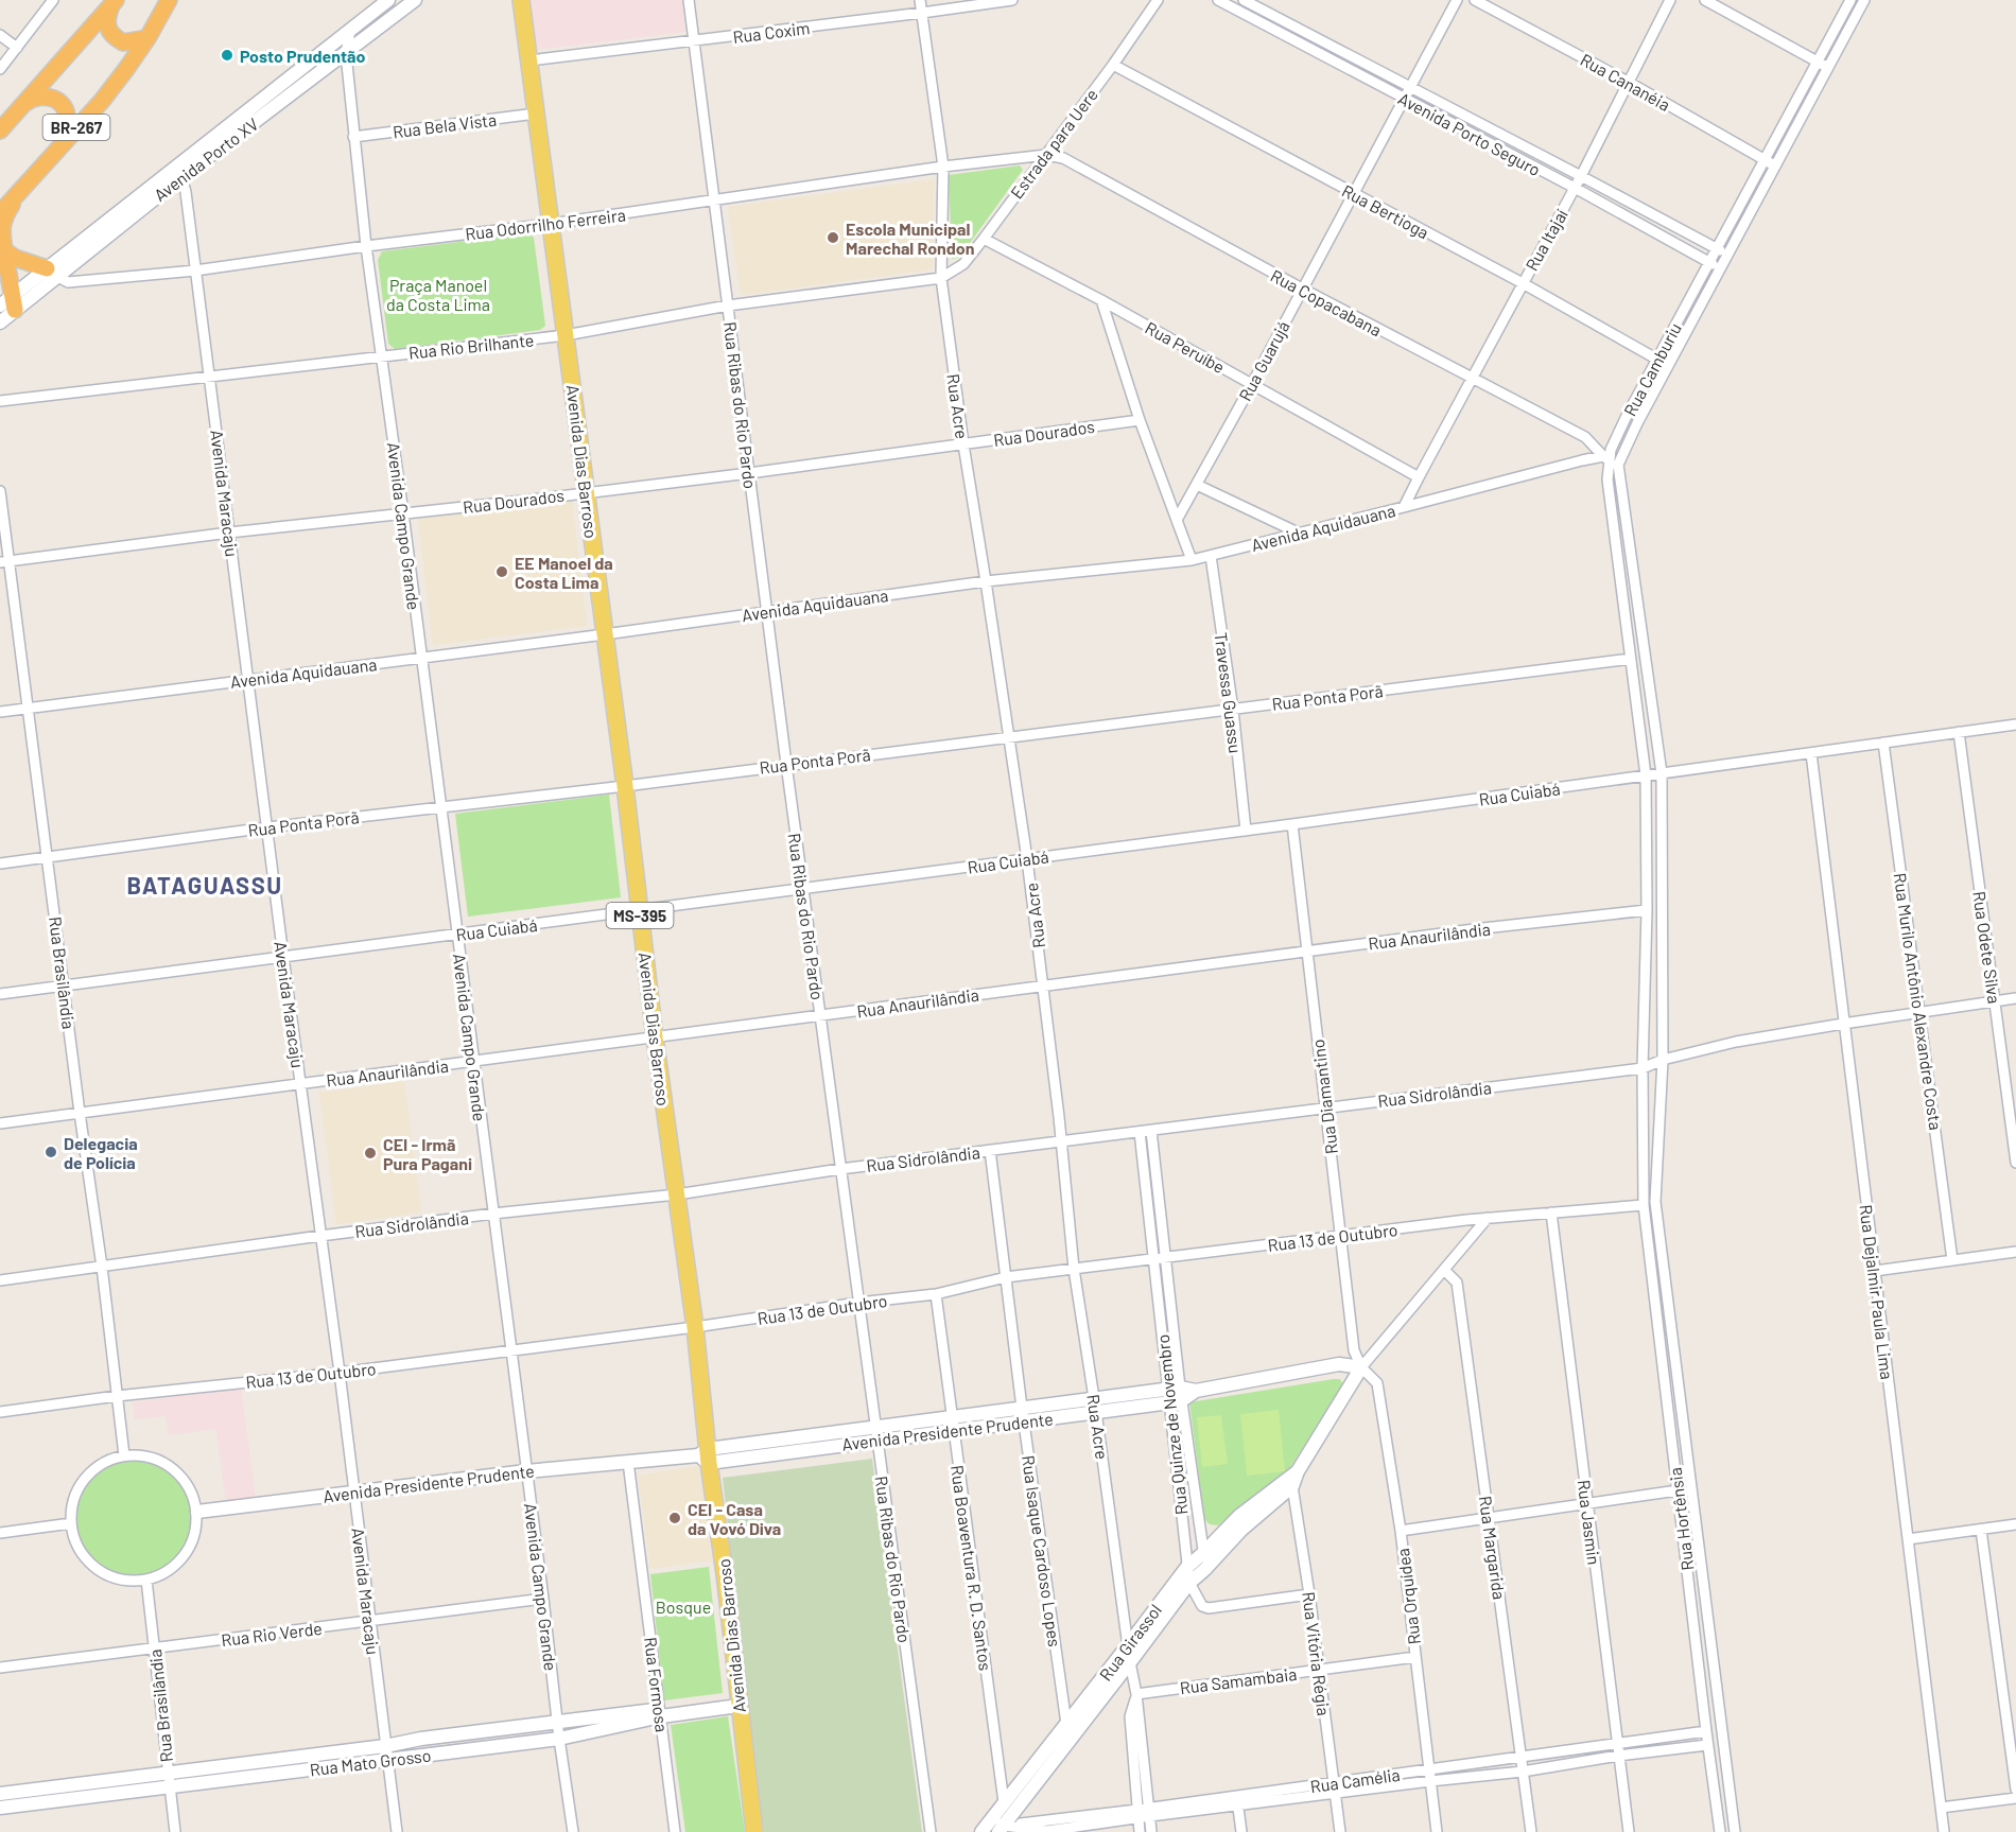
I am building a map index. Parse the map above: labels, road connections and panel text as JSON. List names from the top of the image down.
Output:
{
  "streets": {
    "highway": ["BR-267"],
    "main road": ["Avenida Dias Barroso", "MS-395"],
    "street": [
      "Rua Coxim",
      "Rua Cananéia",
      "Rua Bela Vista",
      "Avenida Porto Seguro",
      "Estrada para Uere",
      "Avenida Porto XV",
      "Rua Bertioga",
      "Rua Odorrilho Ferreira",
      "Rua Itajaí",
      "Rua Copacabana",
      "Rua Rio Brilhante",
      "Rua Peruíbe",
      "Rua Guarujá",
      "Rua Camburiu",
      "Rua Ribas do Rio Pardo",
      "Rua Acre",
      "Rua Dourados",
      "Avenida Maracaju",
      "Avenida Campo Grande",
      "Avenida Aquidauana",
      "Travessa Guassu",
      "Rua Ponta Porã",
      "Rua Cuiabá",
      "Rua Anaurilândia",
      "Rua Odete Silva",
      "Rua Brasilândia",
      "Rua Murilo Antônio Alexandre Costa",
      "Rua Sidrolândia",
      "Rua Diamantino",
      "Rua 13 de Outubro",
      "Rua Dejalmir Paula Lima",
      "Rua Quinze de Novembro",
      "Avenida Presidente Prudente",
      "Rua Hortênsia",
      "Rua Jasmin",
      "Rua Margarida",
      "Rua Isaque Cardoso Lopes",
      "Rua Boaventura R. D. Santos",
      "Rua Orquídea",
      "Rua Rio Verde",
      "Rua Girassol",
      "Rua Vitória Régia",
      "Rua Samambaia",
      "Rua Formosa",
      "Rua Mato Grosso",
      "Rua Camélia"
    ]
  },
  "crossings": [
    ["Rua Coxim", "Rua Ribas do Rio Pardo"],
    ["Rua Coxim", "Rua Acre"],
    ["Rua Coxim", "Avenida Dias Barroso"],
    ["Rua Cananéia", "Rua Itajaí"],
    ["Rua Cananéia", "Rua Camburiu"],
    ["Rua Bela Vista", "Avenida Dias Barroso"],
    ["Rua Bela Vista", "Avenida Campo Grande"],
    ["Avenida Porto Seguro", "Rua Itajaí"],
    ["Avenida Porto Seguro", "Rua Guarujá"],
    ["Avenida Porto Seguro", "Rua Camburiu"],
    ["Estrada para Uere", "Rua Bertioga"],
    ["Estrada para Uere", "Rua Odorrilho Ferreira"],
    ["Estrada para Uere", "Rua Copacabana"],
    ["Estrada para Uere", "Rua Rio Brilhante"],
    ["Estrada para Uere", "Rua Peruíbe"],
    ["Estrada para Uere", "Rua Acre"],
    ["Avenida Porto XV", "Rua Odorrilho Ferreira"],
    ["Avenida Porto XV", "Avenida Maracaju"],
    ["Avenida Porto XV", "Avenida Campo Grande"],
    ["Rua Bertioga", "Rua Itajaí"],
    ["Rua Bertioga", "Rua Guarujá"],
    ["Rua Bertioga", "Rua Camburiu"],
    ["Rua Odorrilho Ferreira", "Rua Copacabana"],
    ["Rua Odorrilho Ferreira", "Rua Ribas do Rio Pardo"],
    ["Rua Odorrilho Ferreira", "Rua Acre"],
    ["Rua Odorrilho Ferreira", "Avenida Dias Barroso"],
    ["Rua Odorrilho Ferreira", "Avenida Maracaju"],
    ["Rua Odorrilho Ferreira", "Avenida Campo Grande"],
    ["Rua Itajaí", "Rua Copacabana"],
    ["Rua Itajaí", "Rua Peruíbe"],
    ["Rua Itajaí", "Avenida Aquidauana"],
    ["Rua Copacabana", "Rua Guarujá"],
    ["Rua Copacabana", "Rua Camburiu"],
    ["Rua Copacabana", "Avenida Aquidauana"],
    ["Rua Rio Brilhante", "Rua Ribas do Rio Pardo"],
    ["Rua Rio Brilhante", "Rua Acre"],
    ["Rua Rio Brilhante", "Avenida Dias Barroso"],
    ["Rua Rio Brilhante", "Avenida Maracaju"],
    ["Rua Rio Brilhante", "Avenida Campo Grande"],
    ["Rua Peruíbe", "Rua Guarujá"],
    ["Rua Camburiu", "Avenida Aquidauana"],
    ["Rua Camburiu", "Rua Ponta Porã"],
    ["Rua Camburiu", "Rua Cuiabá"],
    ["Rua Camburiu", "Rua Anaurilândia"],
    ["Rua Camburiu", "Rua Sidrolândia"],
    ["Rua Camburiu", "Rua Hortênsia"],
    ["Rua Ribas do Rio Pardo", "Rua Dourados"],
    ["Rua Ribas do Rio Pardo", "Avenida Aquidauana"],
    ["Rua Ribas do Rio Pardo", "Rua Ponta Porã"],
    ["Rua Ribas do Rio Pardo", "Rua Cuiabá"],
    ["Rua Ribas do Rio Pardo", "Rua Anaurilândia"],
    ["Rua Ribas do Rio Pardo", "Rua Sidrolândia"],
    ["Rua Ribas do Rio Pardo", "Rua 13 de Outubro"],
    ["Rua Ribas do Rio Pardo", "Avenida Presidente Prudente"],
    ["Rua Acre", "Rua Dourados"],
    ["Rua Acre", "Avenida Aquidauana"],
    ["Rua Acre", "Rua Ponta Porã"],
    ["Rua Acre", "Rua Cuiabá"],
    ["Rua Acre", "Rua Anaurilândia"],
    ["Rua Acre", "Rua Sidrolândia"],
    ["Rua Acre", "Rua 13 de Outubro"],
    ["Rua Acre", "Avenida Presidente Prudente"],
    ["Rua Acre", "Rua Girassol"],
    ["Rua Acre", "Rua Samambaia"],
    ["Rua Dourados", "Avenida Dias Barroso"],
    ["Rua Dourados", "Avenida Maracaju"],
    ["Rua Dourados", "Avenida Campo Grande"],
    ["Rua Dourados", "Rua Brasilândia"],
    ["Avenida Dias Barroso", "Avenida Aquidauana"],
    ["Avenida Dias Barroso", "Rua Ponta Porã"],
    ["Avenida Dias Barroso", "Rua Cuiabá"],
    ["Avenida Dias Barroso", "Rua Anaurilândia"],
    ["Avenida Dias Barroso", "Rua Sidrolândia"],
    ["Avenida Dias Barroso", "Rua 13 de Outubro"],
    ["Avenida Dias Barroso", "Avenida Presidente Prudente"],
    ["Avenida Dias Barroso", "Rua Mato Grosso"],
    ["Avenida Maracaju", "Avenida Aquidauana"],
    ["Avenida Maracaju", "Rua Ponta Porã"],
    ["Avenida Maracaju", "Rua Cuiabá"],
    ["Avenida Maracaju", "Rua Anaurilândia"],
    ["Avenida Maracaju", "Rua Sidrolândia"],
    ["Avenida Maracaju", "Rua 13 de Outubro"],
    ["Avenida Maracaju", "Avenida Presidente Prudente"],
    ["Avenida Maracaju", "Rua Rio Verde"],
    ["Avenida Maracaju", "Rua Mato Grosso"],
    ["Avenida Campo Grande", "Avenida Aquidauana"],
    ["Avenida Campo Grande", "Rua Ponta Porã"],
    ["Avenida Campo Grande", "Rua Cuiabá"],
    ["Avenida Campo Grande", "Rua Anaurilândia"],
    ["Avenida Campo Grande", "Rua Sidrolândia"],
    ["Avenida Campo Grande", "Rua 13 de Outubro"],
    ["Avenida Campo Grande", "Avenida Presidente Prudente"],
    ["Avenida Campo Grande", "Rua Rio Verde"],
    ["Avenida Campo Grande", "Rua Mato Grosso"],
    ["Avenida Aquidauana", "Travessa Guassu"],
    ["Avenida Aquidauana", "Rua Brasilândia"],
    ["Travessa Guassu", "Rua Ponta Porã"],
    ["Travessa Guassu", "Rua Cuiabá"],
    ["Rua Ponta Porã", "Rua Brasilândia"],
    ["Rua Cuiabá", "Rua Odete Silva"],
    ["Rua Cuiabá", "Rua Brasilândia"],
    ["Rua Cuiabá", "Rua Murilo Antônio Alexandre Costa"],
    ["Rua Cuiabá", "Rua Diamantino"],
    ["Rua Cuiabá", "Rua Dejalmir Paula Lima"],
    ["Rua Anaurilândia", "Rua Brasilândia"],
    ["Rua Anaurilândia", "Rua Diamantino"],
    ["Rua Odete Silva", "Rua Sidrolândia"],
    ["Rua Brasilândia", "Rua Sidrolândia"],
    ["Rua Brasilândia", "Rua 13 de Outubro"],
    ["Rua Brasilândia", "Avenida Presidente Prudente"],
    ["Rua Brasilândia", "Rua Rio Verde"],
    ["Rua Brasilândia", "Rua Mato Grosso"],
    ["Rua Murilo Antônio Alexandre Costa", "Rua Sidrolândia"],
    ["Rua Sidrolândia", "Rua Diamantino"],
    ["Rua Sidrolândia", "Rua Dejalmir Paula Lima"],
    ["Rua Sidrolândia", "Rua Quinze de Novembro"],
    ["Rua Sidrolândia", "Rua Hortênsia"],
    ["Rua Sidrolândia", "Rua Isaque Cardoso Lopes"],
    ["Rua Diamantino", "Rua 13 de Outubro"],
    ["Rua Diamantino", "Avenida Presidente Prudente"],
    ["Rua Diamantino", "Rua Orquídea"],
    ["Rua Diamantino", "Rua Girassol"],
    ["Rua 13 de Outubro", "Rua Quinze de Novembro"],
    ["Rua 13 de Outubro", "Rua Hortênsia"],
    ["Rua 13 de Outubro", "Rua Jasmin"],
    ["Rua 13 de Outubro", "Rua Isaque Cardoso Lopes"],
    ["Rua 13 de Outubro", "Rua Boaventura R. D. Santos"],
    ["Rua 13 de Outubro", "Rua Girassol"],
    ["Rua Quinze de Novembro", "Avenida Presidente Prudente"],
    ["Rua Quinze de Novembro", "Rua Girassol"],
    ["Rua Quinze de Novembro", "Rua Vitória Régia"],
    ["Avenida Presidente Prudente", "Rua Isaque Cardoso Lopes"],
    ["Avenida Presidente Prudente", "Rua Boaventura R. D. Santos"],
    ["Avenida Presidente Prudente", "Rua Orquídea"],
    ["Avenida Presidente Prudente", "Rua Girassol"],
    ["Avenida Presidente Prudente", "Rua Formosa"],
    ["Rua Hortênsia", "Rua Camélia"],
    ["Rua Jasmin", "Rua Camélia"],
    ["Rua Margarida", "Rua Girassol"],
    ["Rua Margarida", "Rua Camélia"],
    ["Rua Isaque Cardoso Lopes", "Rua Girassol"],
    ["Rua Boaventura R. D. Santos", "Rua Girassol"],
    ["Rua Orquídea", "Rua Girassol"],
    ["Rua Orquídea", "Rua Samambaia"],
    ["Rua Orquídea", "Rua Camélia"],
    ["Rua Girassol", "Rua Vitória Régia"],
    ["Rua Vitória Régia", "Rua Samambaia"],
    ["Rua Vitória Régia", "Rua Camélia"],
    ["Rua Formosa", "Rua Mato Grosso"]
  ],
  "districts": ["BATAGUASSU"],
  "parks": ["Praça Manoel da Costa Lima", "Bosque"],
  "places": [
    "Posto Prudentão",
    "Escola Municipal Marechal Rondon",
    "EE Manoel da Costa Lima",
    "Delegacia de Polícia",
    "CEI - Irmã Pura Pagani",
    "CEI - Casa da Vovó Diva"
  ]
}
